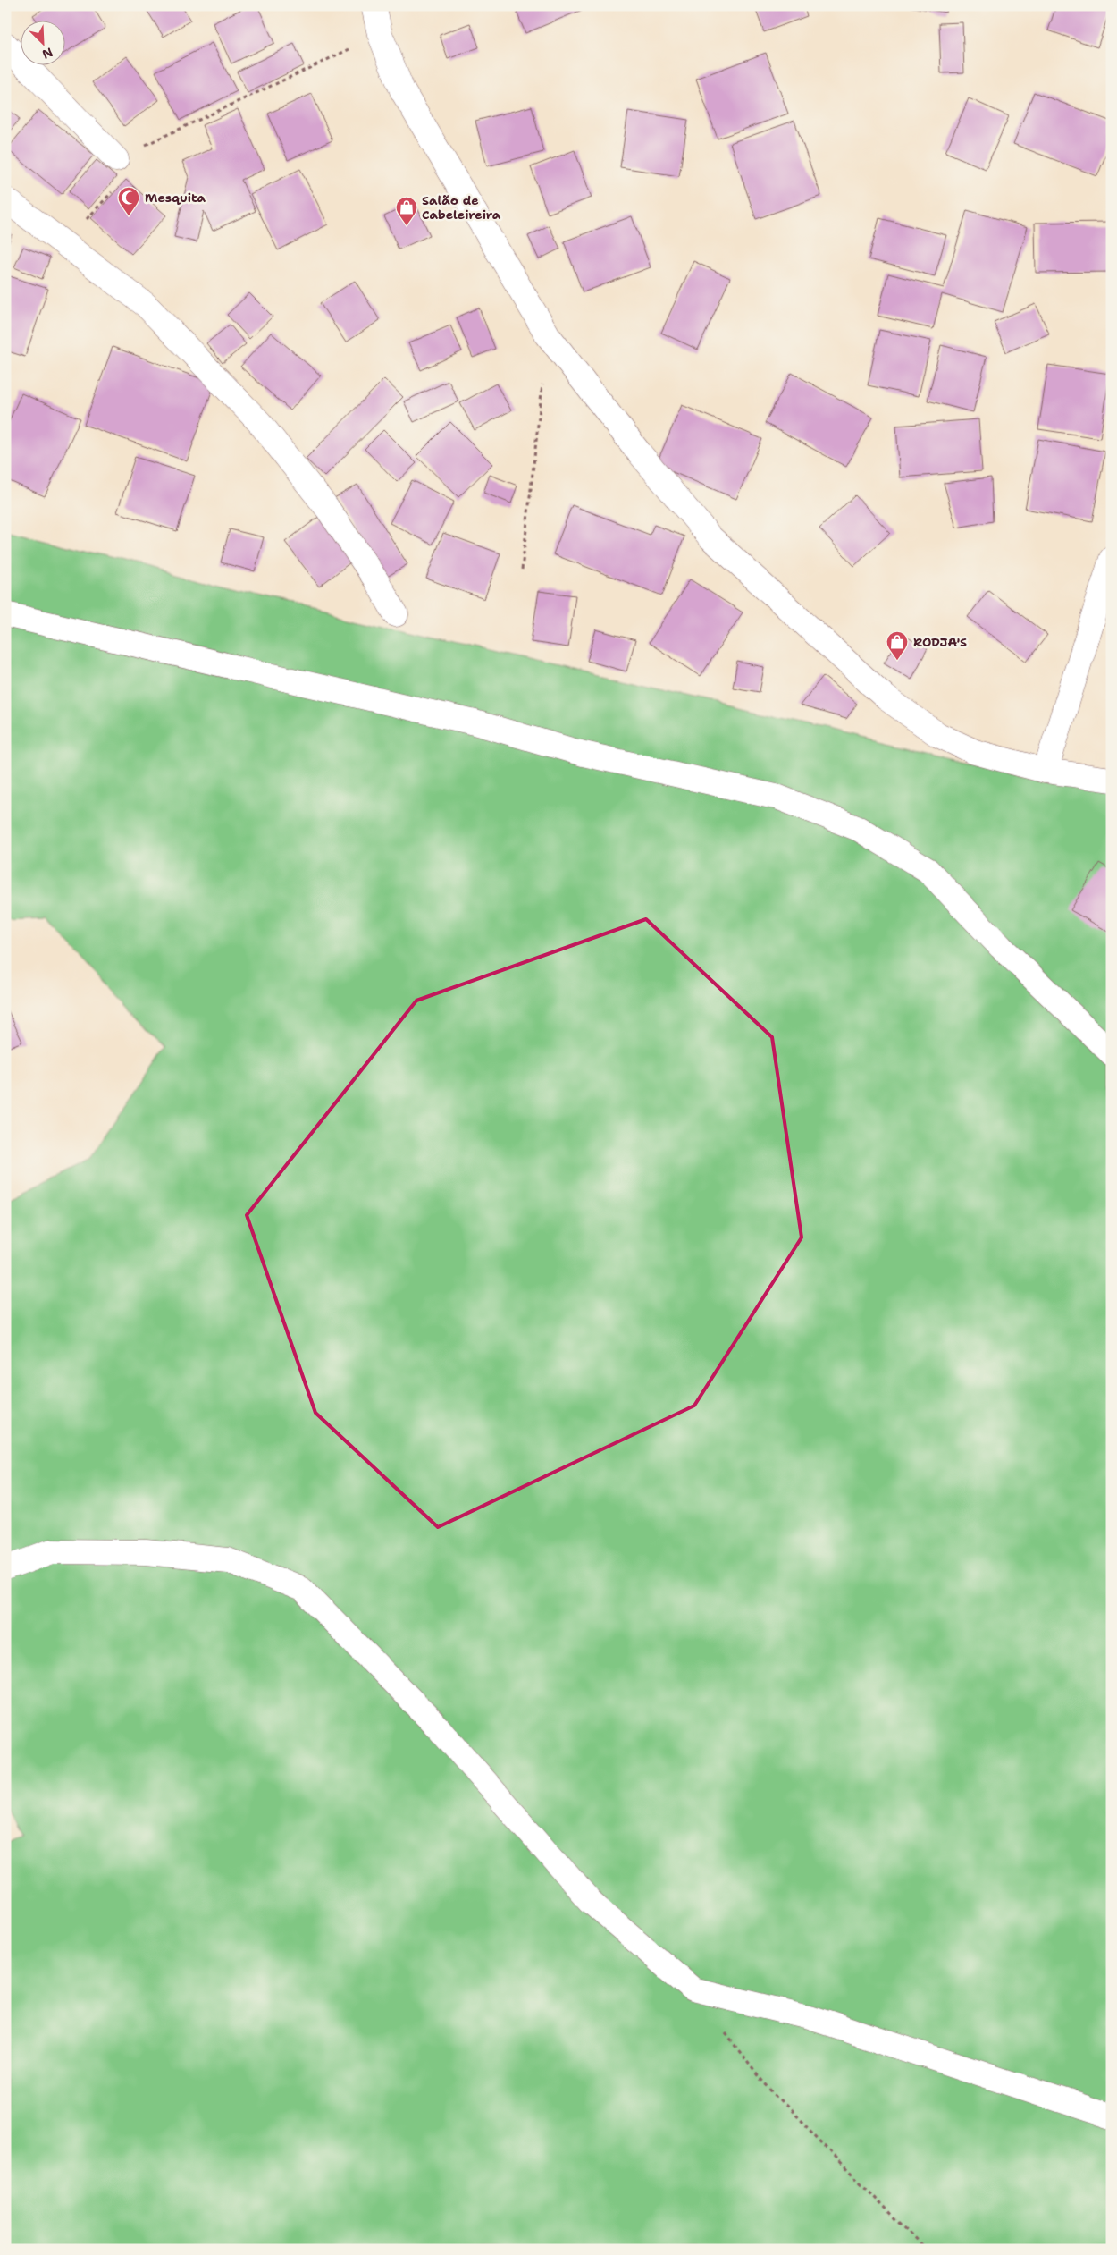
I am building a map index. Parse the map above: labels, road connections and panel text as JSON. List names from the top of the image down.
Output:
{
  "places": {
    "mosque": ["Mesquita"],
    "shop": ["Salão de Cabeleireira", "RODJA'S"]
  },
  "north": "bottom right"
}
